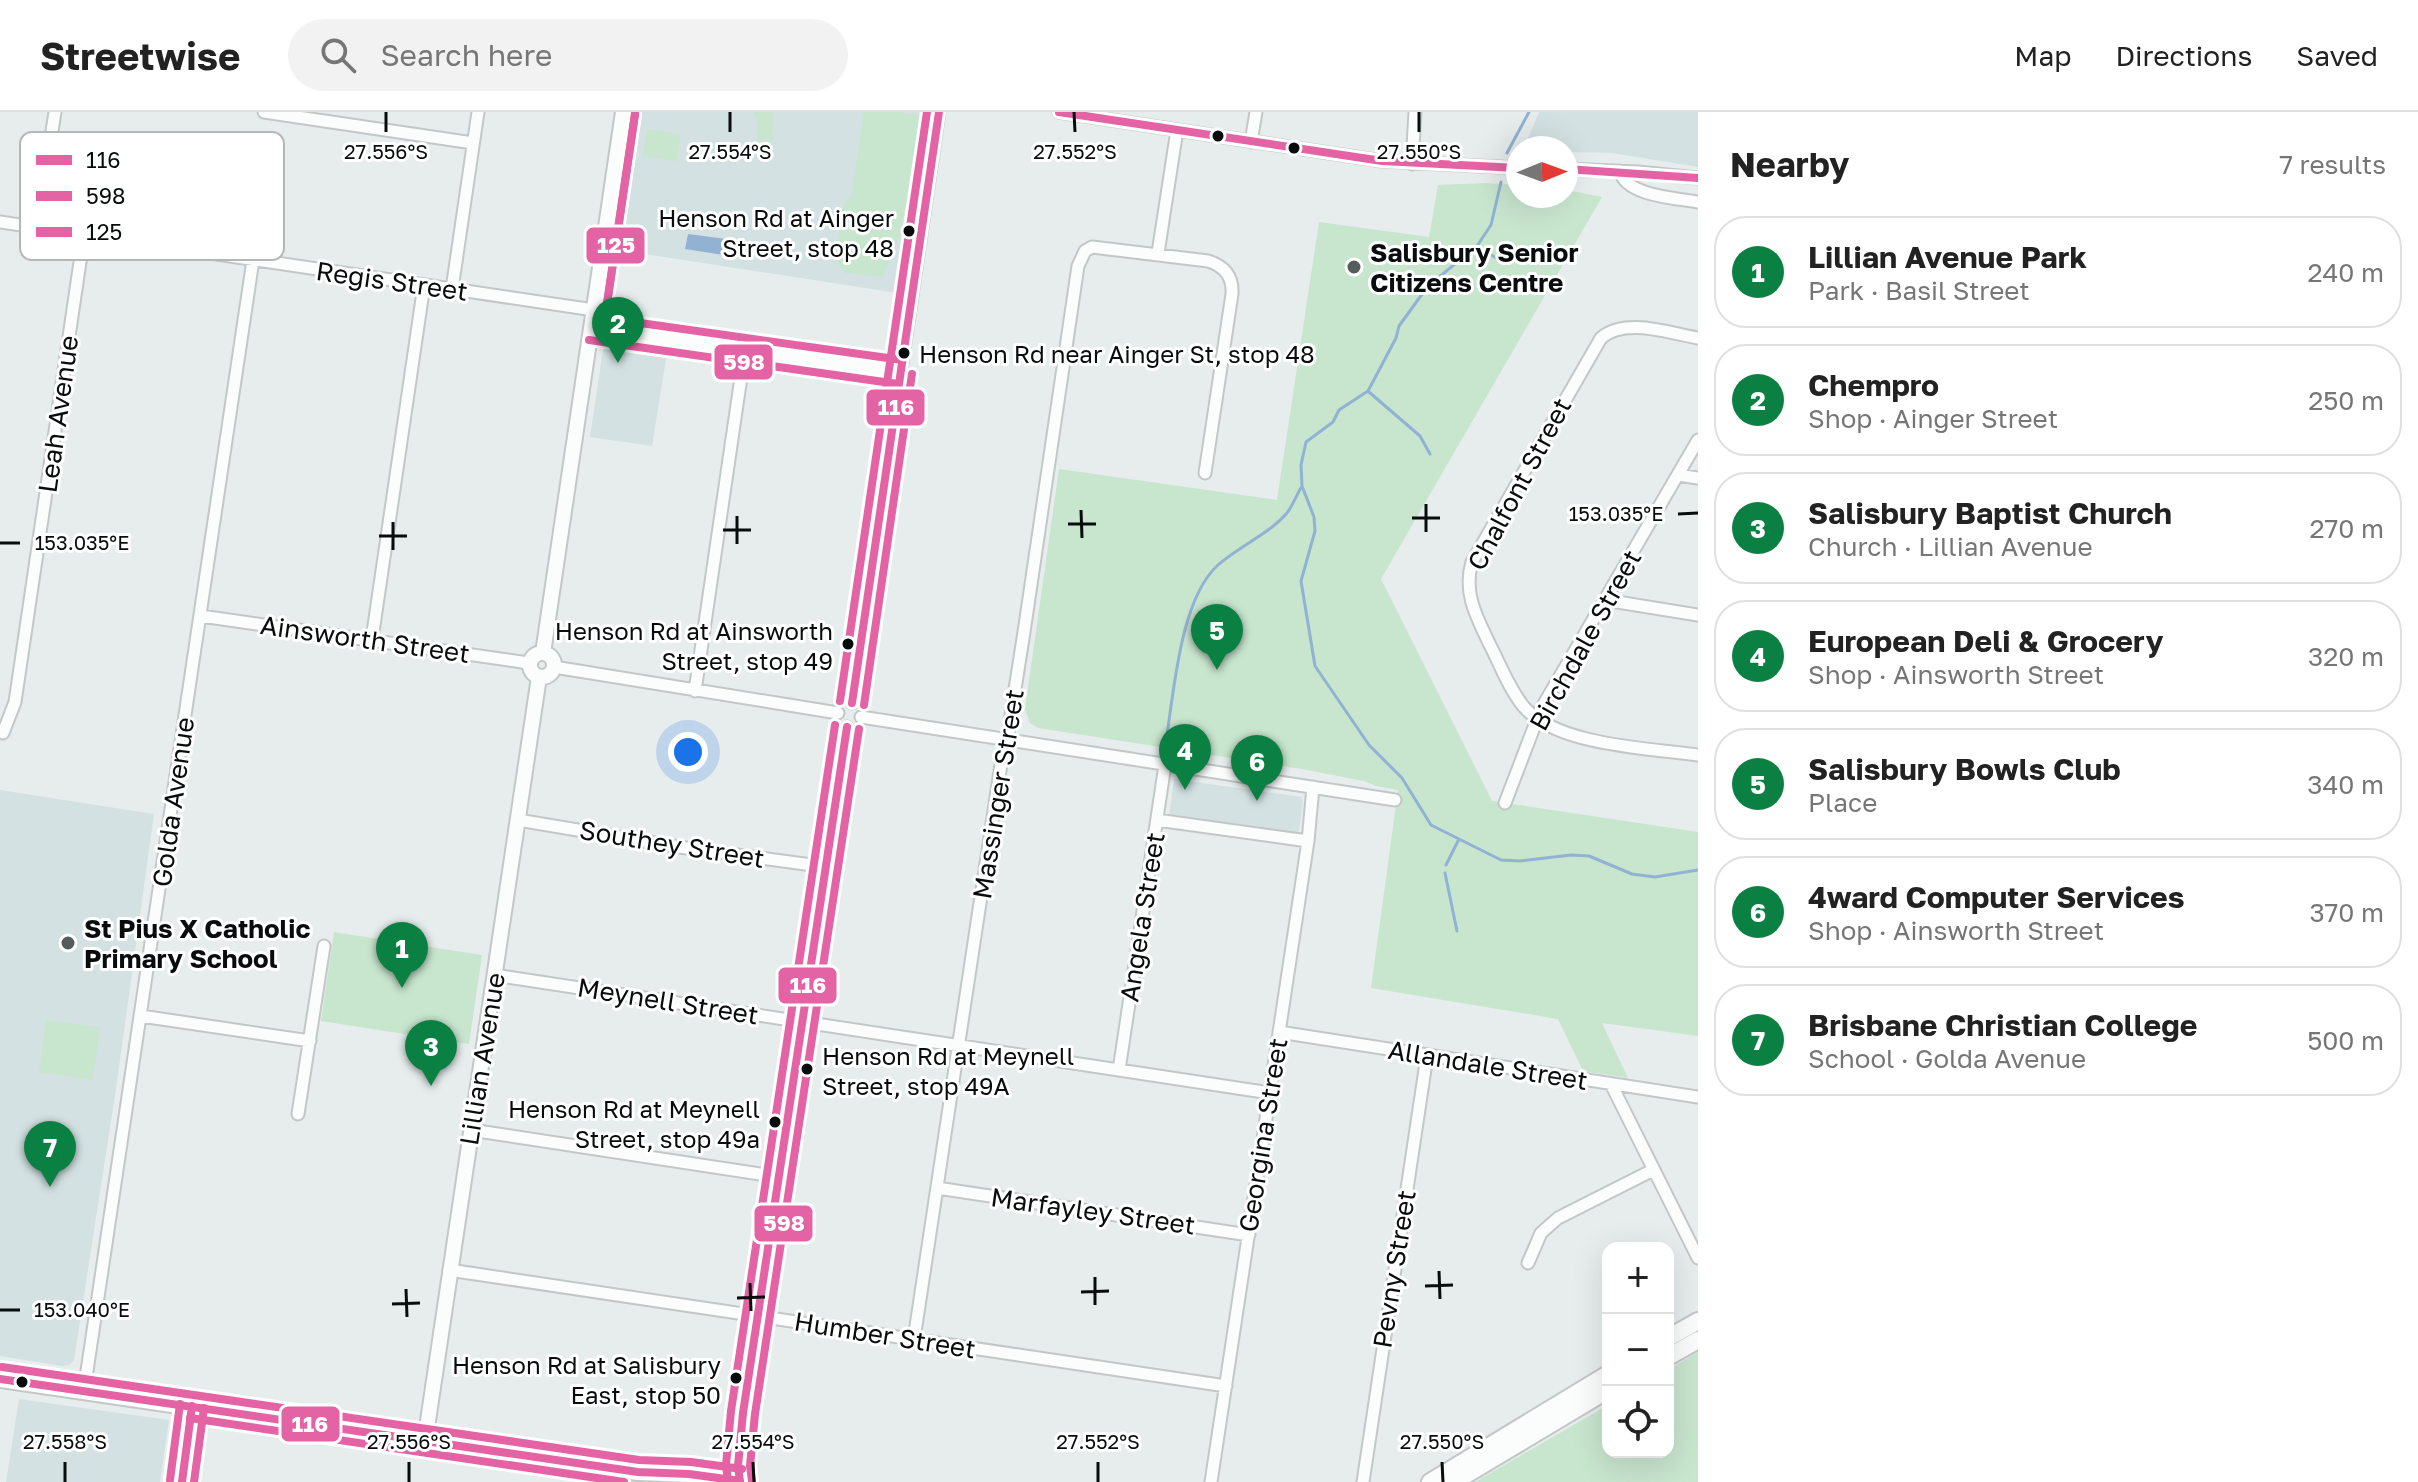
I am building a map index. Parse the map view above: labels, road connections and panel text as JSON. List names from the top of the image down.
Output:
{
  "streets": {
    "street": [
      "Regis Street",
      "Leah Avenue",
      "Chalfont Street",
      "Ainsworth Street",
      "Birchdale Street",
      "Massinger Street",
      "Golda Avenue",
      "Southey Street",
      "Angela Street",
      "Meynell Street",
      "Lillian Avenue",
      "Allandale Street",
      "Georgina Street",
      "Marfayley Street",
      "Pevny Street",
      "Humber Street"
    ]
  },
  "crossings": [
    ["Regis Street", "Golda Avenue"],
    ["Chalfont Street", "Birchdale Street"],
    ["Ainsworth Street", "Golda Avenue"],
    ["Ainsworth Street", "Lillian Avenue"],
    ["Massinger Street", "Meynell Street"],
    ["Massinger Street", "Marfayley Street"],
    ["Massinger Street", "Humber Street"],
    ["Southey Street", "Lillian Avenue"],
    ["Angela Street", "Meynell Street"],
    ["Meynell Street", "Lillian Avenue"],
    ["Meynell Street", "Georgina Street"],
    ["Lillian Avenue", "Humber Street"],
    ["Allandale Street", "Georgina Street"],
    ["Allandale Street", "Pevny Street"],
    ["Georgina Street", "Marfayley Street"],
    ["Georgina Street", "Humber Street"]
  ],
  "places": [
    "Henson Rd at Ainger Street, stop 48",
    "Salisbury Senior Citizens Centre",
    "Henson Rd near Ainger St, stop 48",
    "Henson Rd at Ainsworth Street, stop 49",
    "St Pius X Catholic Primary School",
    "Henson Rd at Meynell Street, stop 49A",
    "Henson Rd at Meynell Street, stop 49a",
    "Henson Rd at Salisbury East, stop 50"
  ],
  "lines": ["transit line 116", "transit line 125", "transit line 598"],
  "legend": ["116", "598", "125"],
  "north": "right",
  "page": {
    "header": "Streetwise",
    "search": "Search here",
    "nav": ["Map", "Directions", "Saved"],
    "heading": ["Nearby", "7 results"],
    "list": [
      {
        "mark": "1",
        "name": "Lillian Avenue Park",
        "note": "Park · Basil Street",
        "value": "240 m"
      },
      {
        "mark": "2",
        "name": "Chempro",
        "note": "Shop · Ainger Street",
        "value": "250 m"
      },
      {
        "mark": "3",
        "name": "Salisbury Baptist Church",
        "note": "Church · Lillian Avenue",
        "value": "270 m"
      },
      {
        "mark": "4",
        "name": "European Deli & Grocery",
        "note": "Shop · Ainsworth Street",
        "value": "320 m"
      },
      {
        "mark": "5",
        "name": "Salisbury Bowls Club",
        "note": "Place",
        "value": "340 m"
      },
      {
        "mark": "6",
        "name": "4ward Computer Services",
        "note": "Shop · Ainsworth Street",
        "value": "370 m"
      },
      {
        "mark": "7",
        "name": "Brisbane Christian College",
        "note": "School · Golda Avenue",
        "value": "500 m"
      }
    ],
    "pins": [
      "2",
      "5",
      "4",
      "6",
      "1",
      "3",
      "7"
    ],
    "map_buttons": ["+", "−"]
  },
  "coordinates": [
    "27.556°S",
    "27.554°S",
    "27.552°S",
    "27.550°S",
    "153.035°E",
    "153.040°E",
    "27.558°S"
  ]
}
